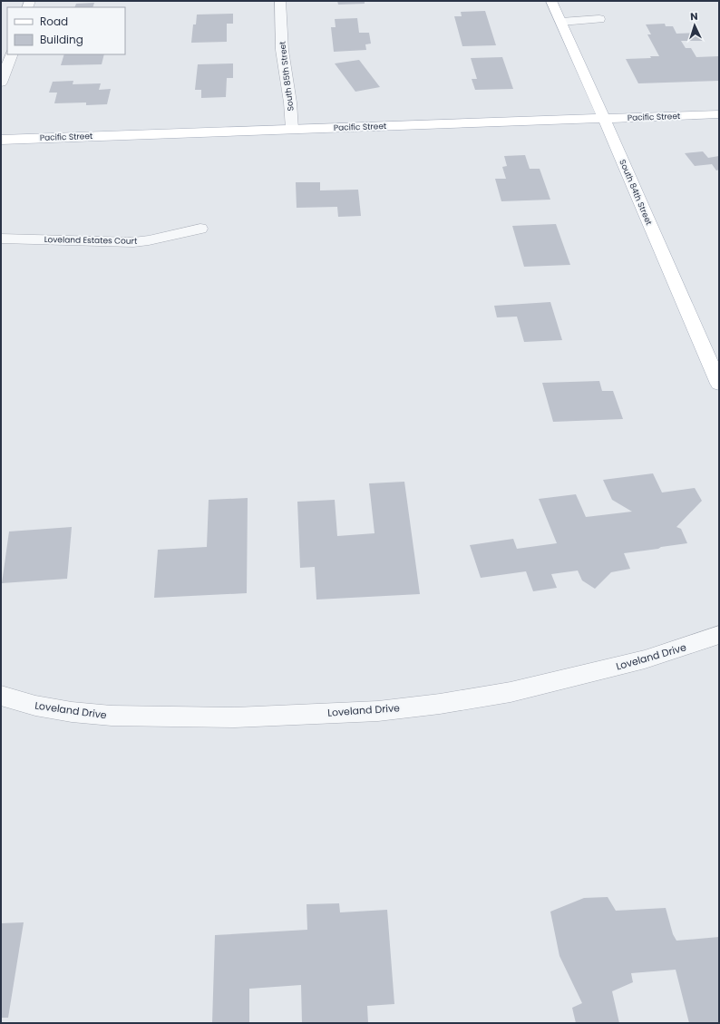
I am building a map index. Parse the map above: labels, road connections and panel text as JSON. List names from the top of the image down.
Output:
{
  "streets": {
    "main road": ["Pacific Street", "South 84th Street"],
    "street": ["South 85th Street", "Loveland Estates Court", "Loveland Drive"]
  },
  "crossings": [
    ["South 85th Street", "Pacific Street"],
    ["Pacific Street", "South 84th Street"]
  ],
  "legend": ["Road", "Building"],
  "north": "top"
}
